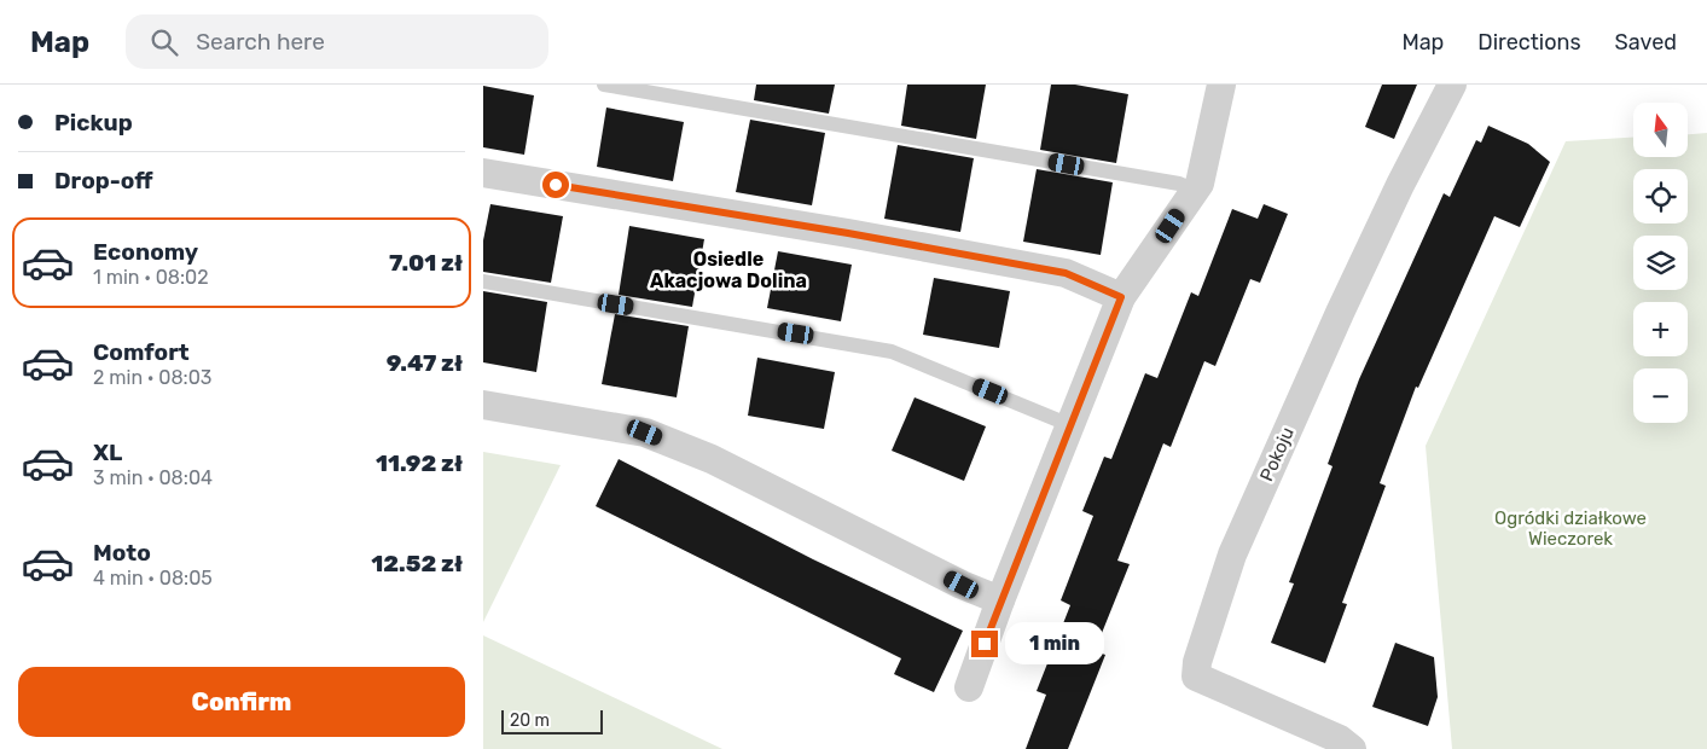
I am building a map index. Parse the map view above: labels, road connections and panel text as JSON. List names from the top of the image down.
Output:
{
  "streets": {
    "street": ["Pokoju"]
  },
  "districts": ["Osiedle Akacjowa Dolina"],
  "parks": ["Ogródki działkowe Wieczorek"],
  "scale_bar": "20 m",
  "north": "top",
  "page": {
    "header": "Map",
    "search": "Search here",
    "nav": ["Map", "Directions", "Saved"],
    "banner": ["Pickup", "Drop-off"],
    "map_buttons": ["+", "−"],
    "list": [
      {
        "name": "Economy",
        "note": "1 min · 08:02",
        "value": "7.01 zł"
      },
      {
        "name": "Comfort",
        "note": "2 min · 08:03",
        "value": "9.47 zł"
      },
      {
        "name": "XL",
        "note": "3 min · 08:04",
        "value": "11.92 zł"
      },
      {
        "name": "Moto",
        "note": "4 min · 08:05",
        "value": "12.52 zł"
      }
    ],
    "bubble": "1 min",
    "buttons": "Confirm",
    "scale": "20 m"
  }
}
